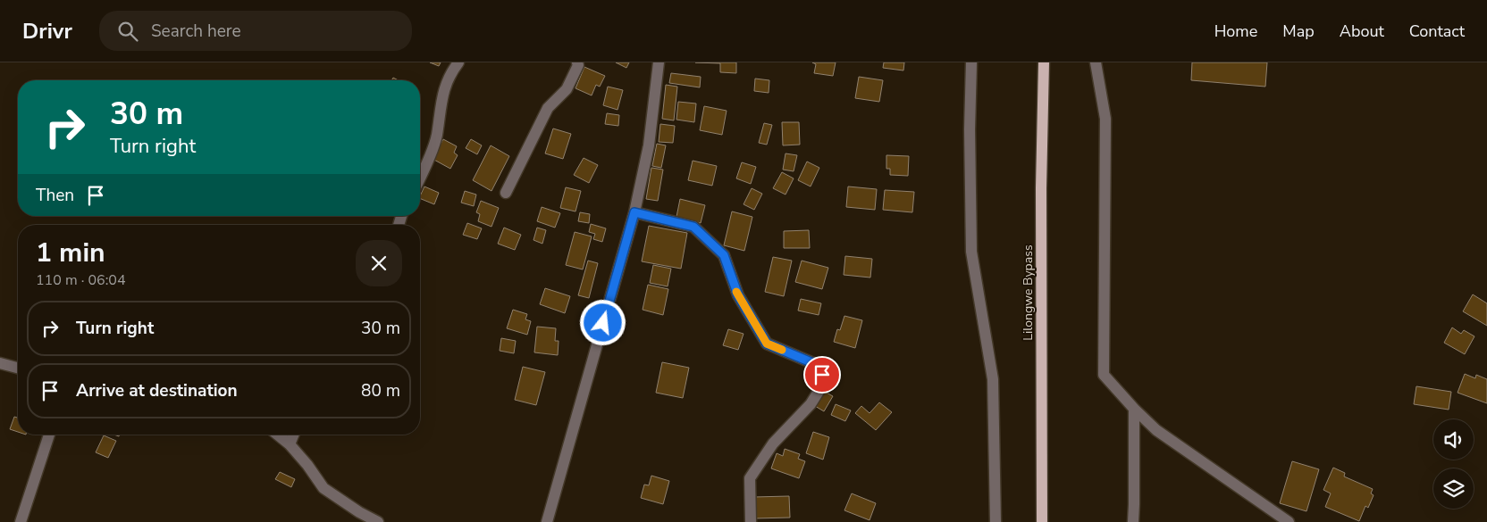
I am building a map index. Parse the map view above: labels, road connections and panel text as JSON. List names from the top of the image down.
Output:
{
  "streets": {
    "main road": ["Lilongwe Bypass"]
  },
  "page": {
    "header": "Drivr",
    "search": "Search here",
    "nav": [
      "Home",
      "Map",
      "About",
      "Contact"
    ],
    "turn": ["30 m", "Turn right"],
    "then": "Then",
    "heading": ["1 min", "110 m · 06:04"],
    "list": [
      {
        "name": "Turn right",
        "value": "30 m"
      },
      {
        "name": "Arrive at destination",
        "value": "80 m"
      }
    ]
  }
}
